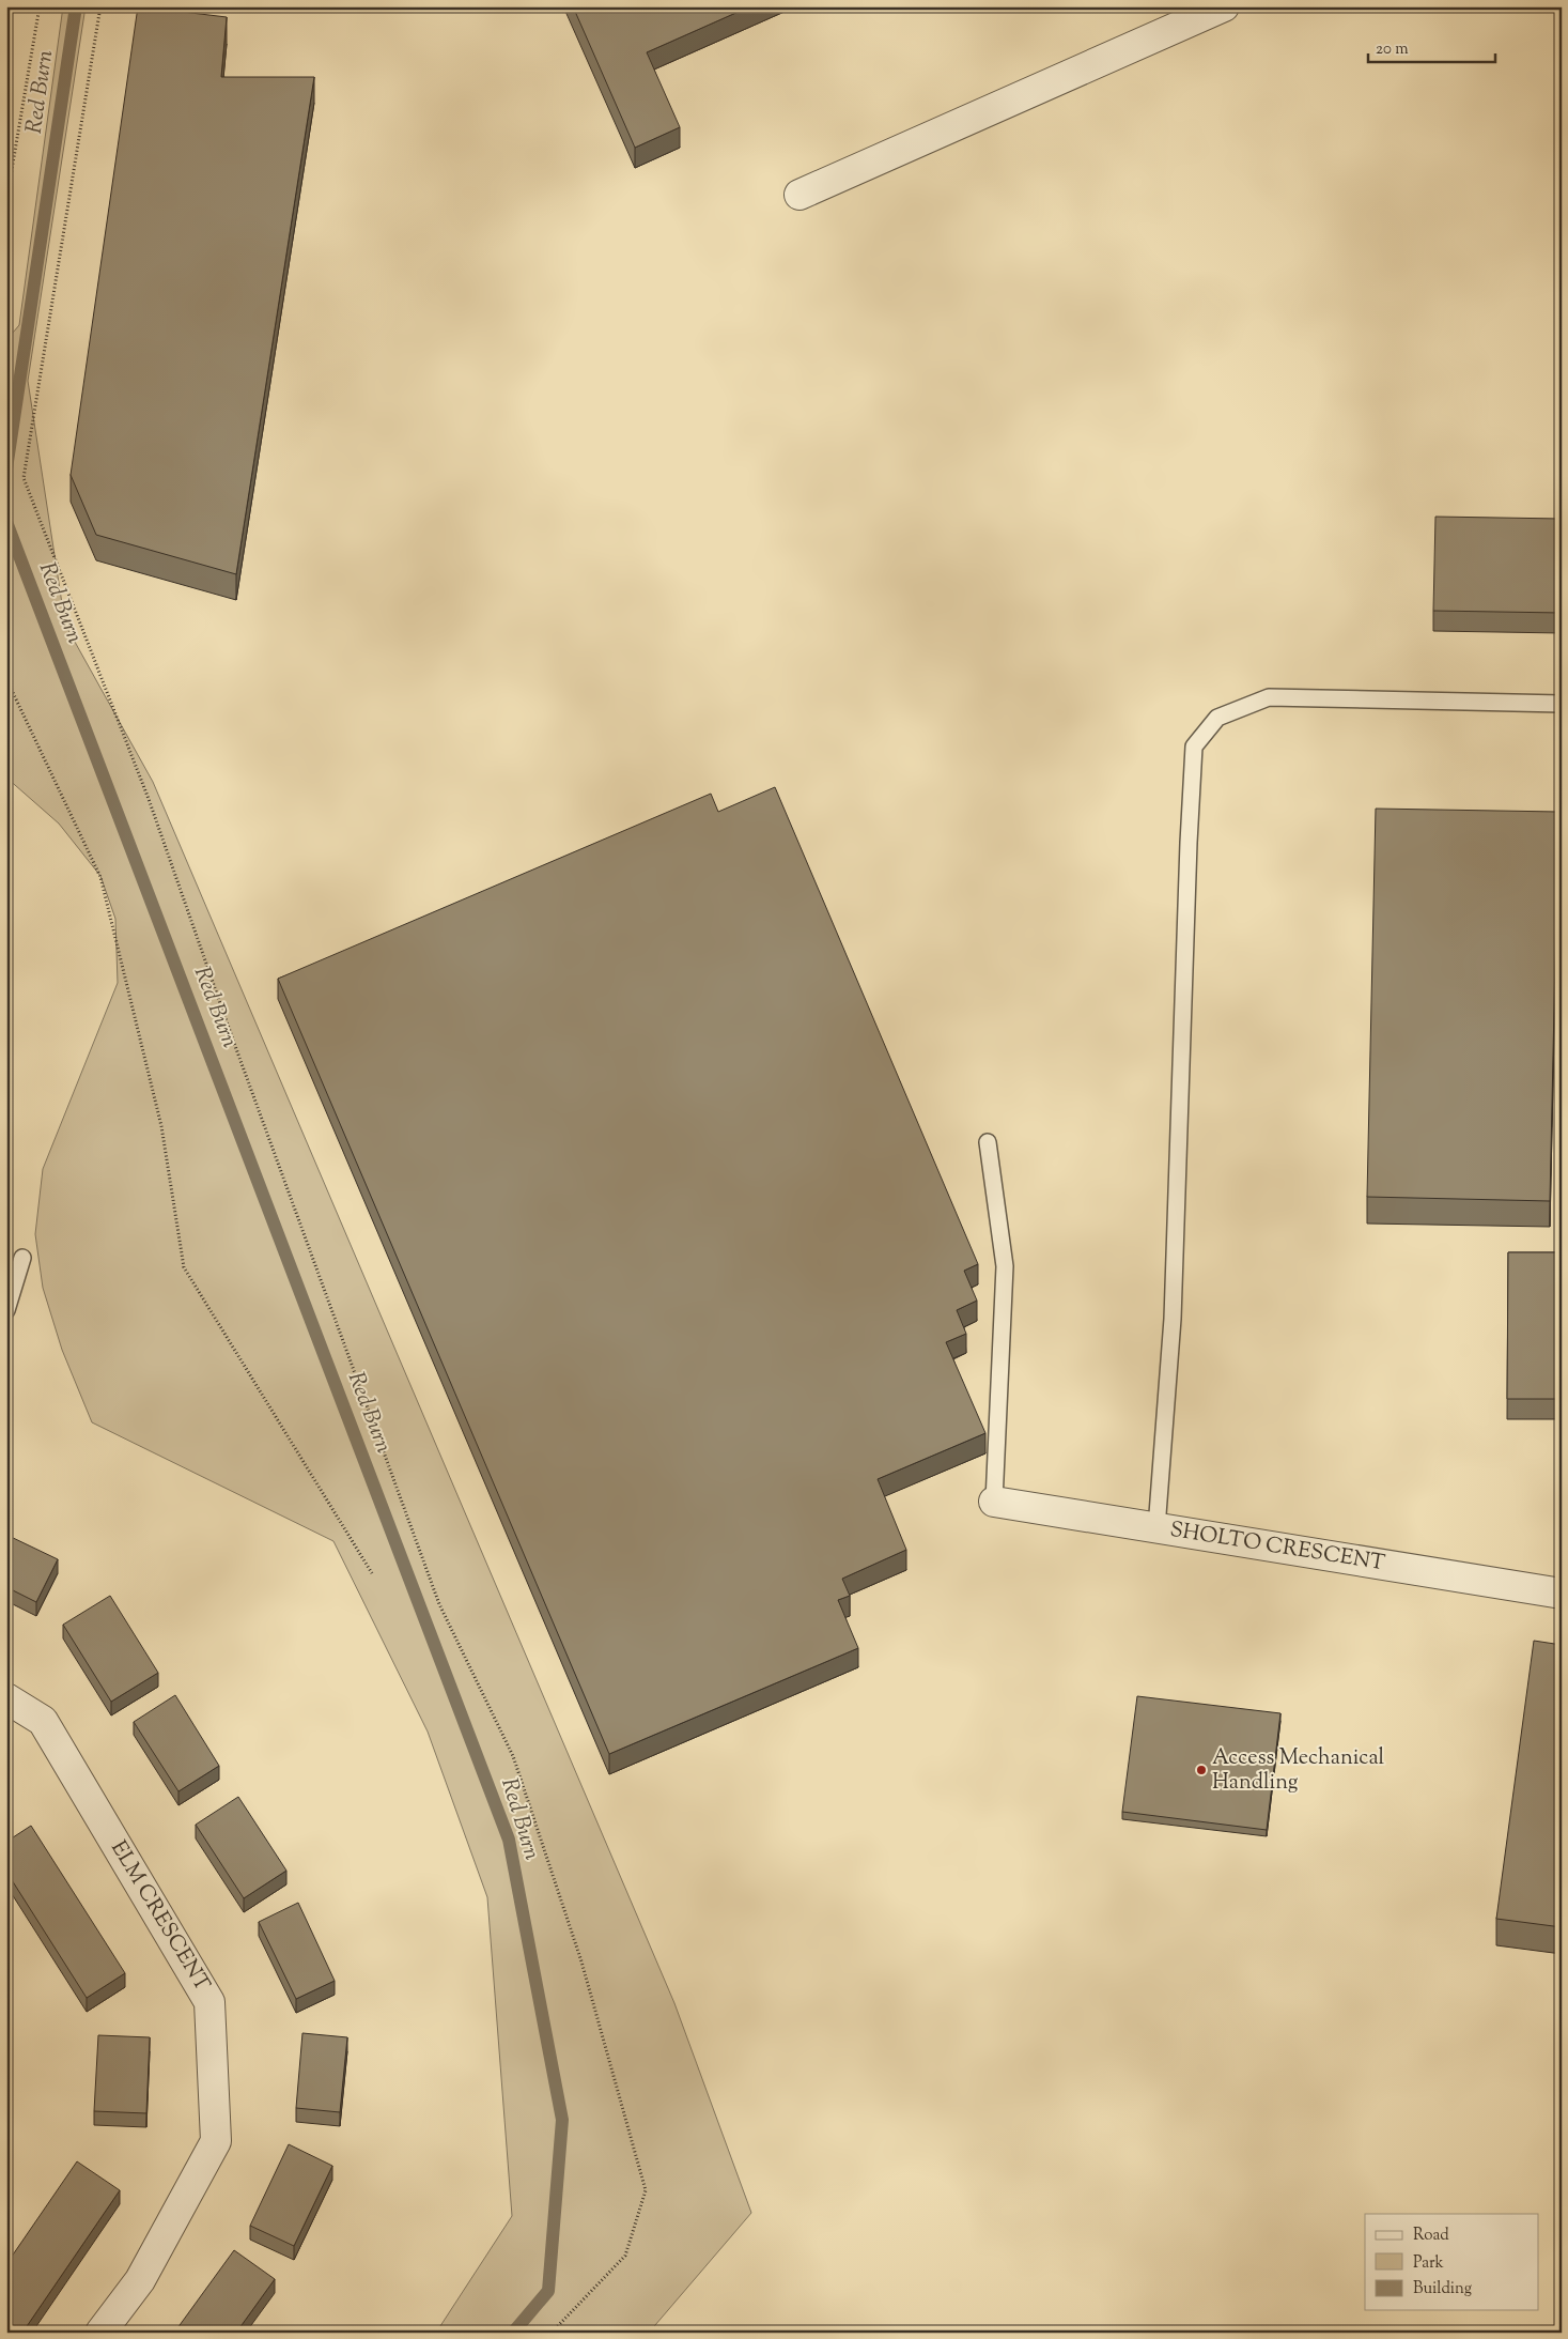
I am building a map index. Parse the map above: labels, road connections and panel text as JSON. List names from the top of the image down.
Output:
{
  "streets": {
    "street": ["SHOLTO CRESCENT", "ELM CRESCENT"]
  },
  "water": ["Red Burn"],
  "places": ["Access Mechanical Handling"],
  "legend": ["Road", "Park", "Building"],
  "scale_bar": "20 m"
}
